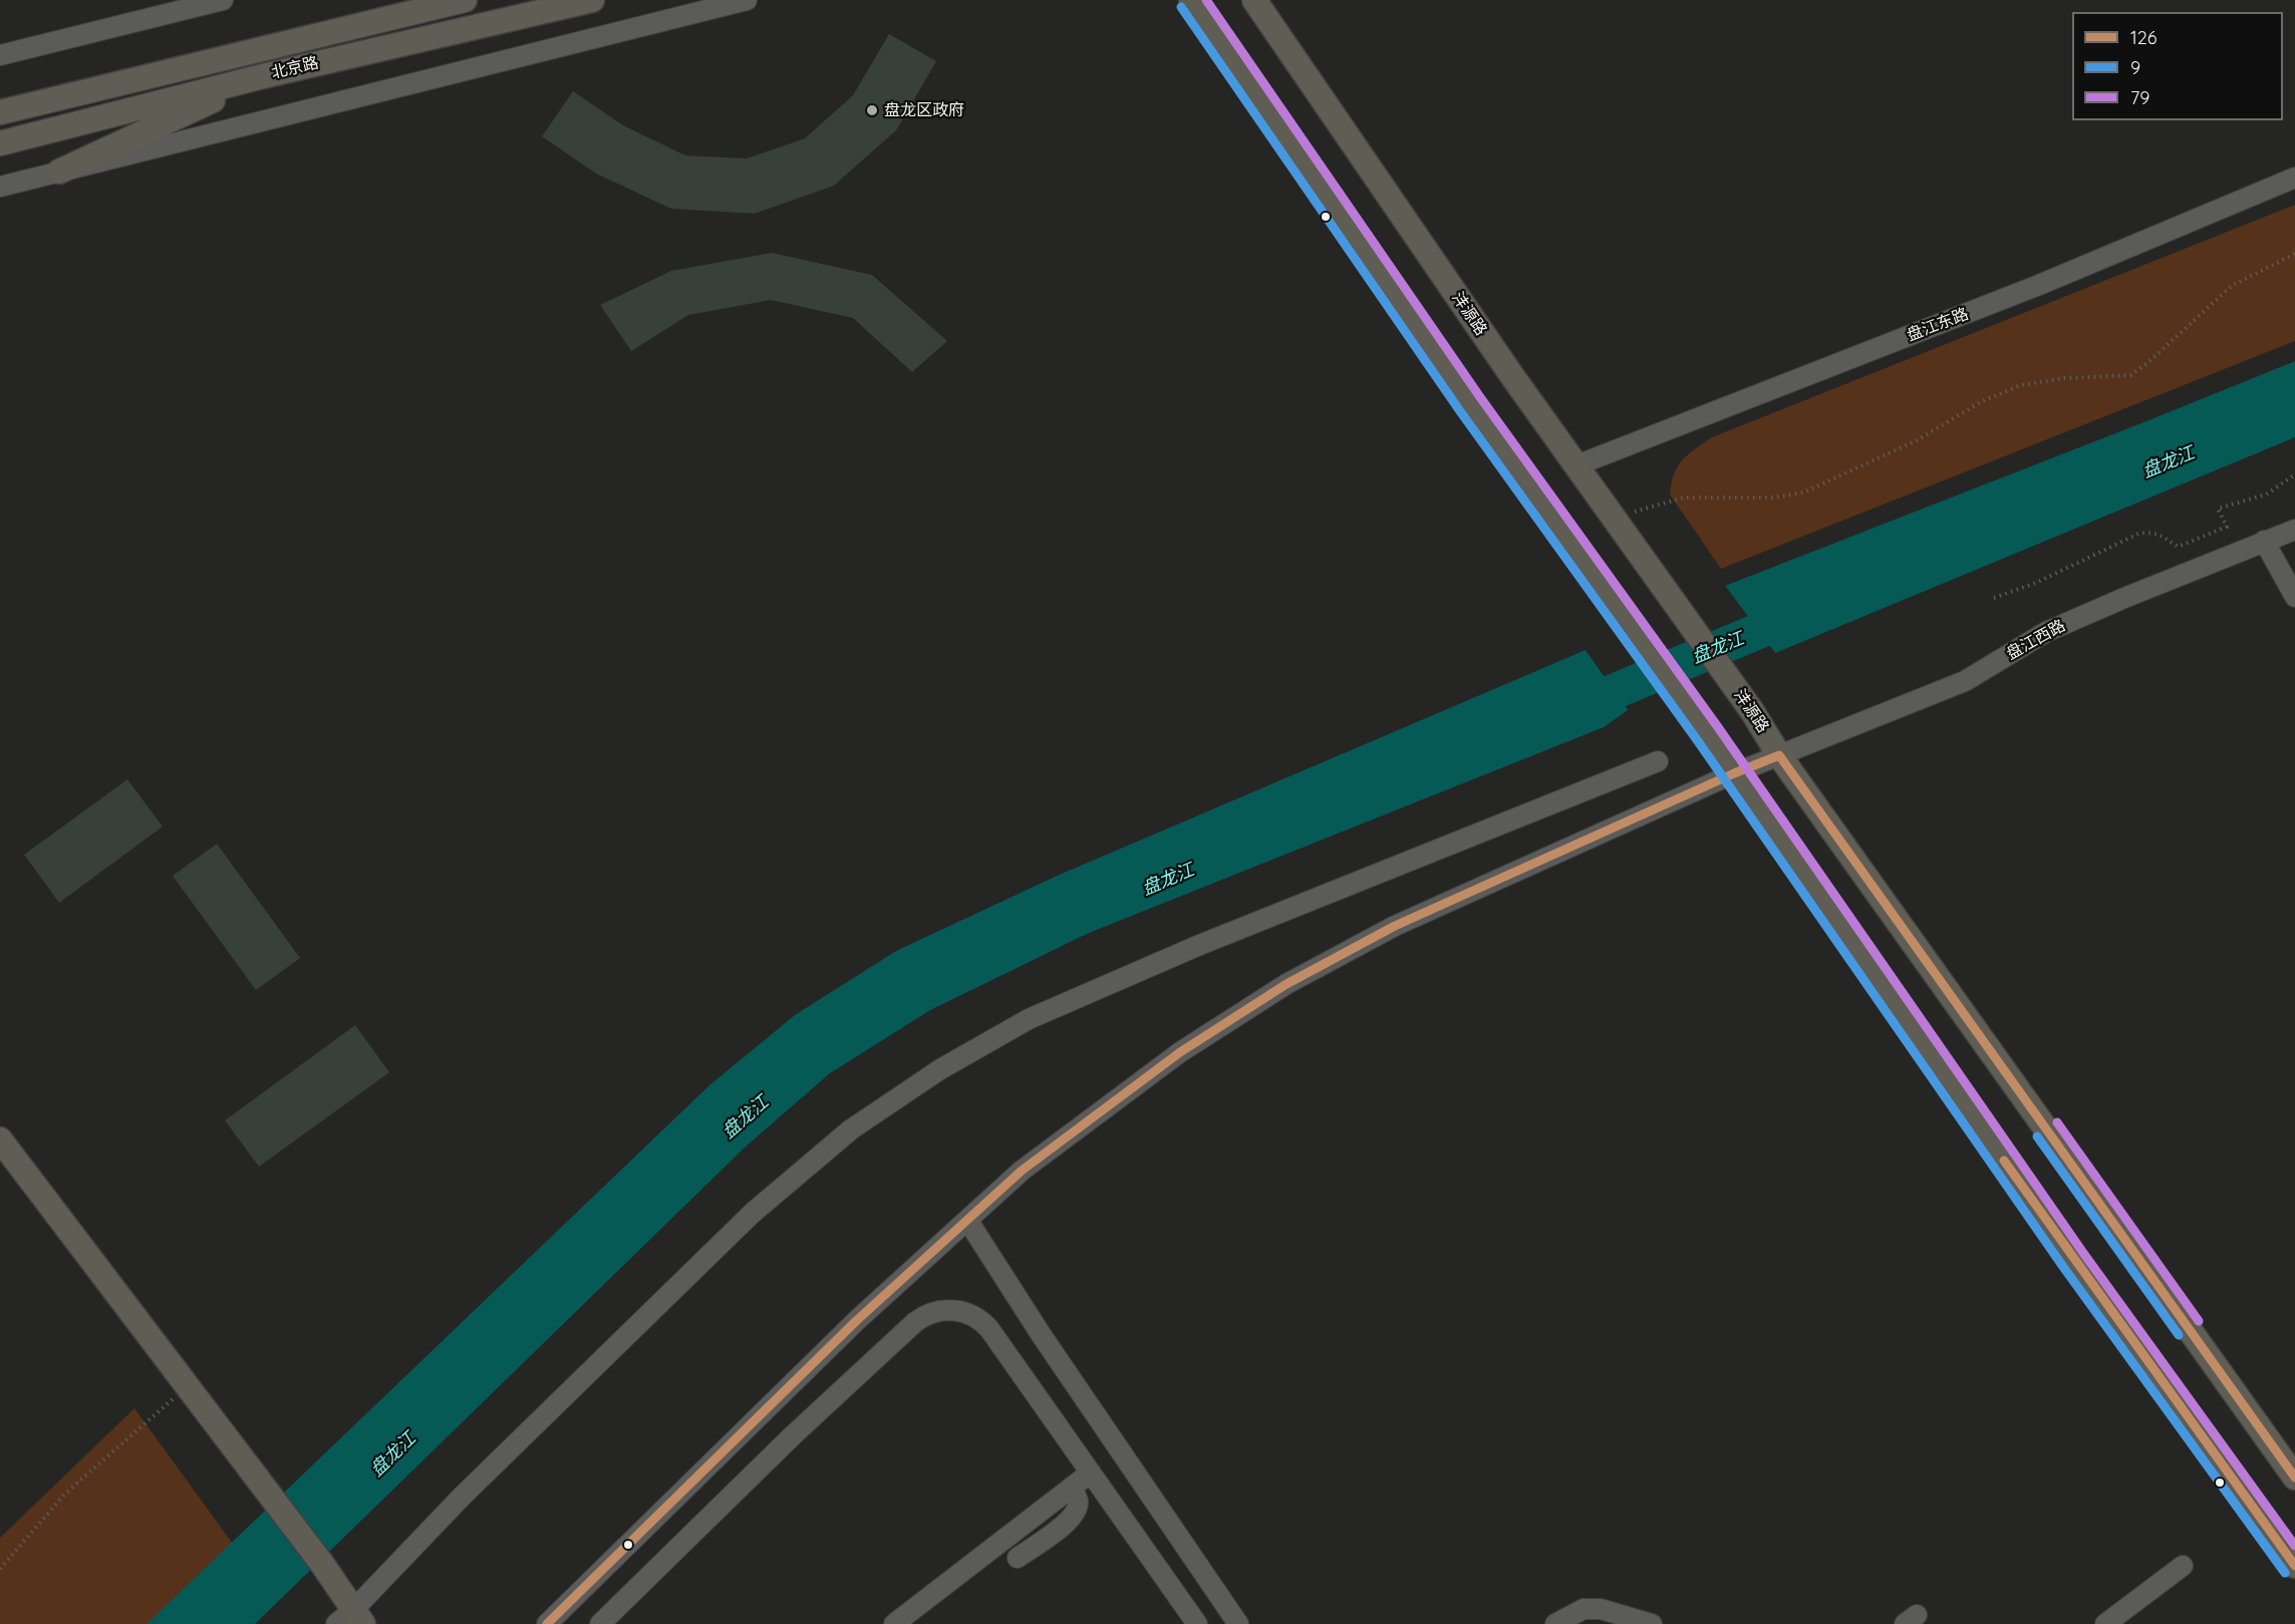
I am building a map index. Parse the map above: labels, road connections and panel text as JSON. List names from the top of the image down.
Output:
{
  "streets": {
    "main road": ["北京路", "沣源路"],
    "street": ["盘江东路", "盘江西路"]
  },
  "crossings": [
    ["沣源路", "盘江东路"],
    ["沣源路", "盘江西路"]
  ],
  "water": ["盘龙江"],
  "places": ["盘龙区政府"],
  "lines": ["transit line 79", "transit line 9", "transit line 126"],
  "legend": ["126", "9", "79"]
}
